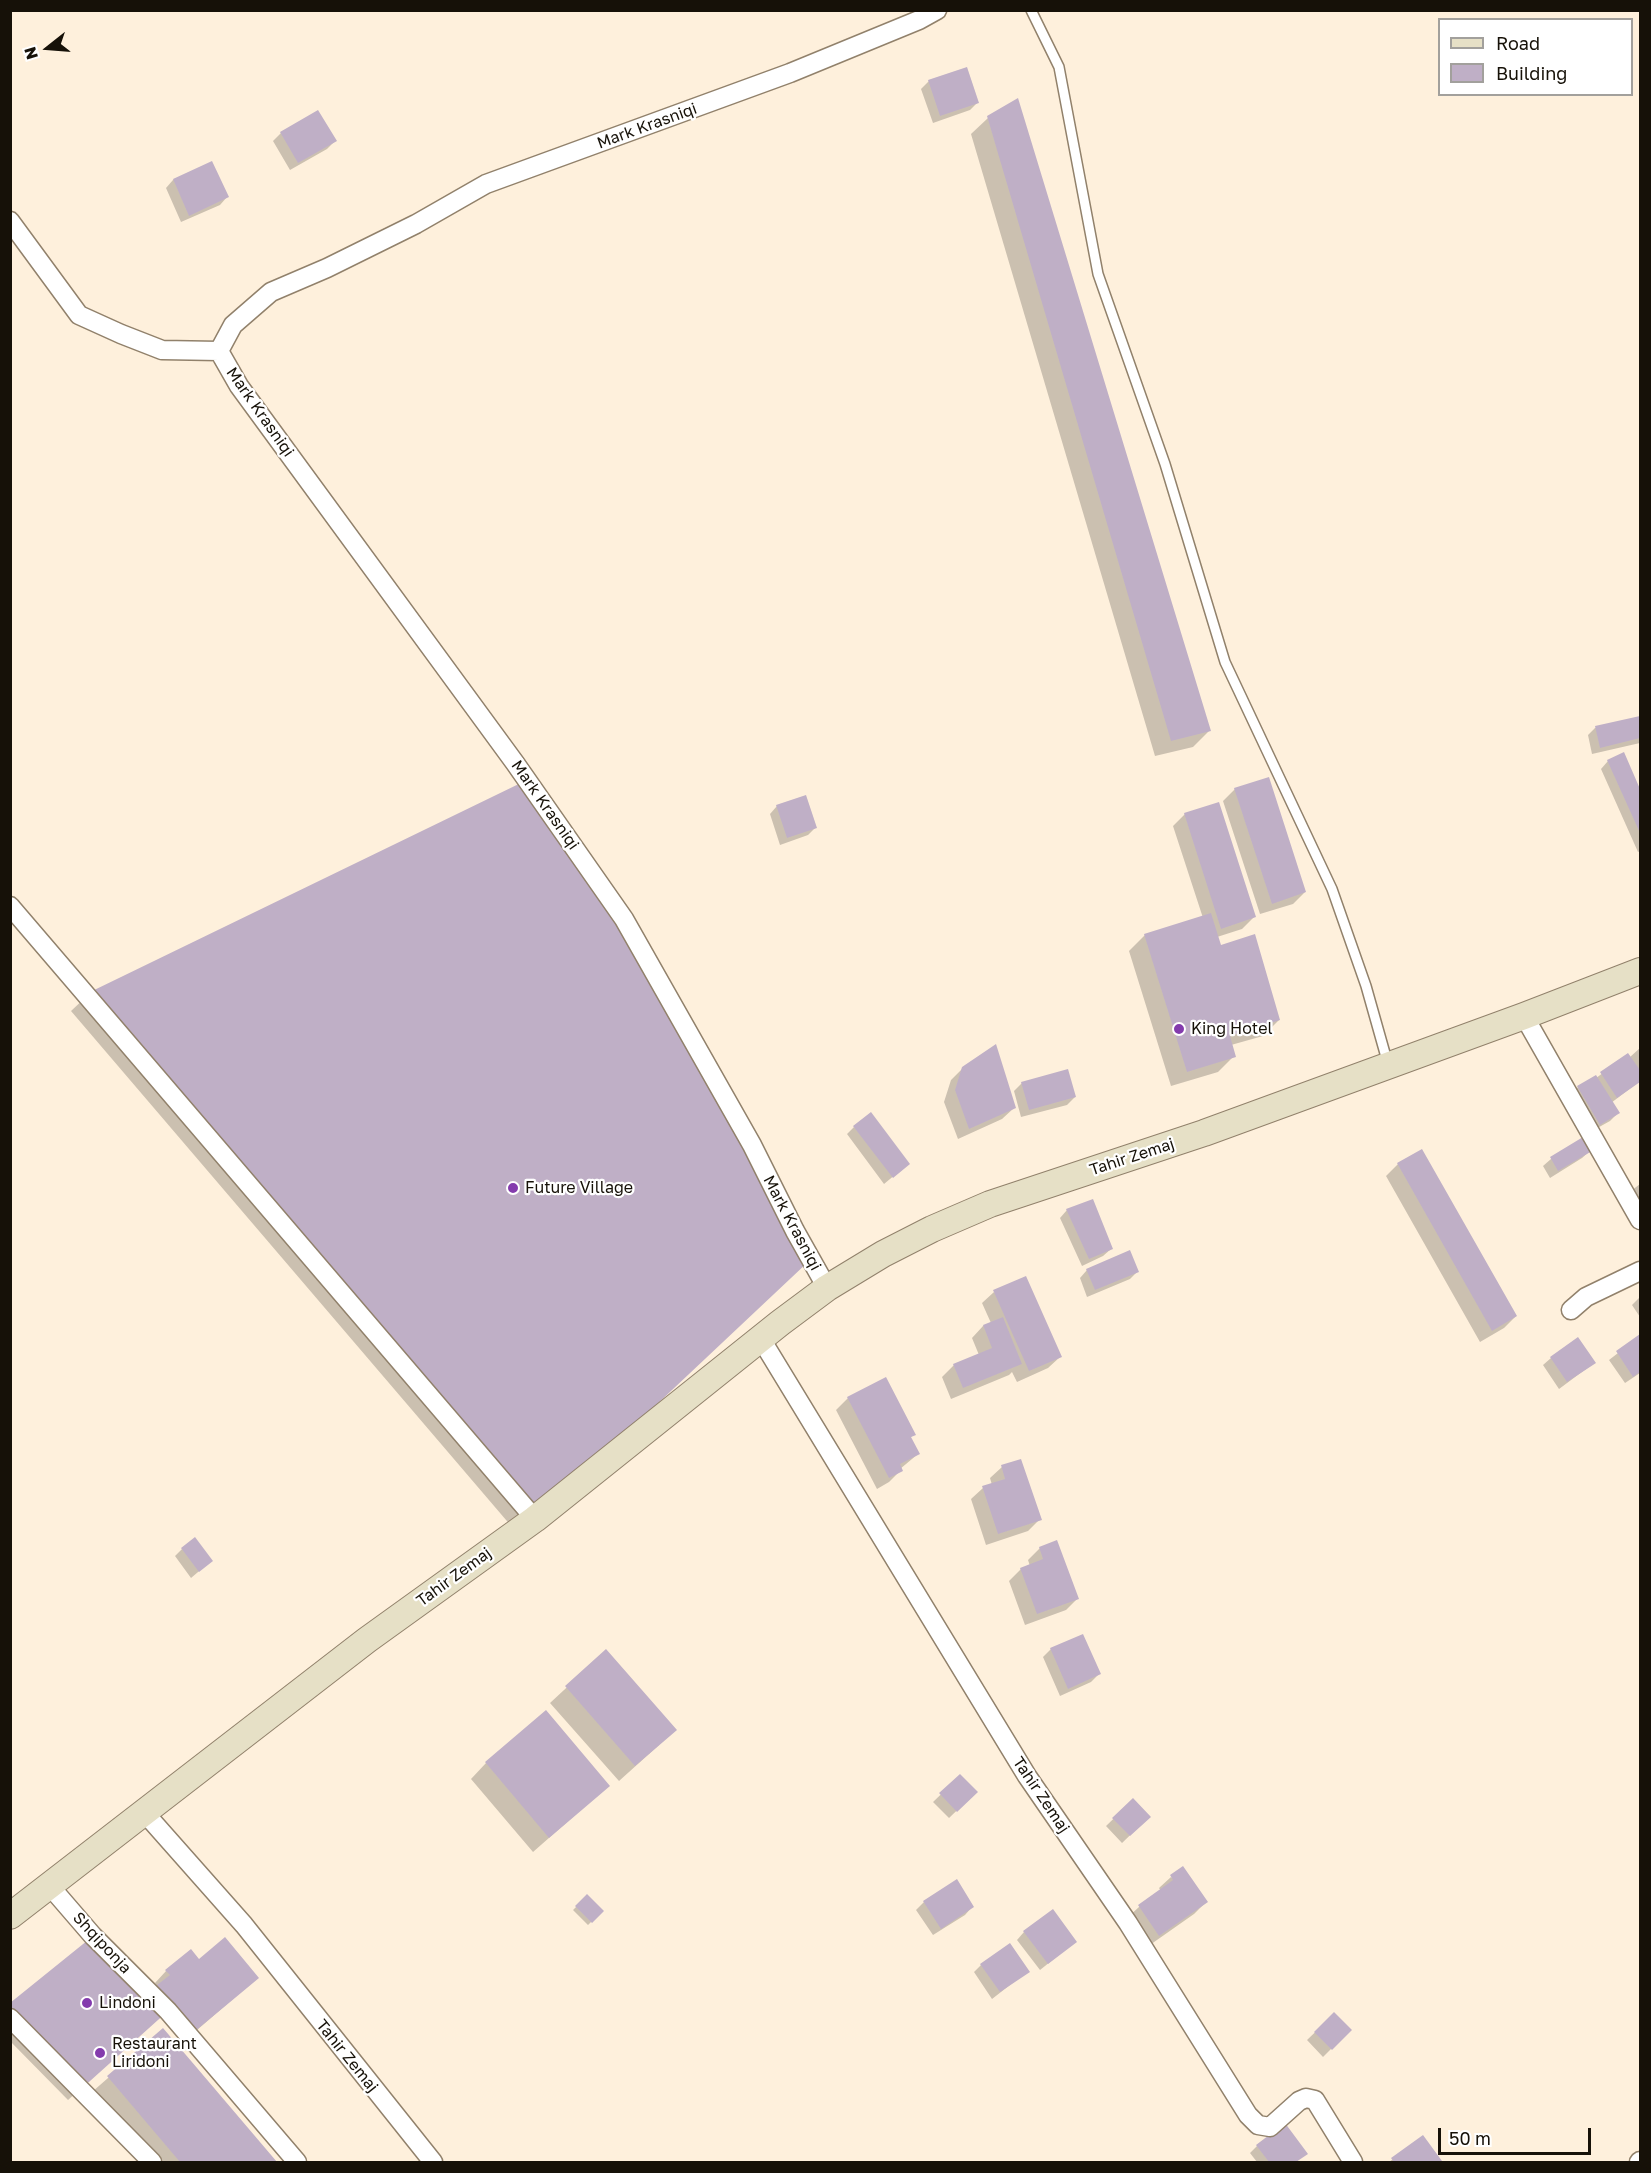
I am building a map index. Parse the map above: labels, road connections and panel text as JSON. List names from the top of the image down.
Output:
{
  "streets": {
    "main road": ["Tahir Zemaj"],
    "street": ["Mark Krasniqi", "Shqiponja"]
  },
  "crossings": [
    ["Mark Krasniqi", "Tahir Zemaj"],
    ["Tahir Zemaj", "Shqiponja"]
  ],
  "places": [
    "King Hotel",
    "Future Village",
    "Lindoni",
    "Restaurant Liridoni"
  ],
  "legend": ["Road", "Building"],
  "scale_bar": "50 m",
  "north": "left"
}
